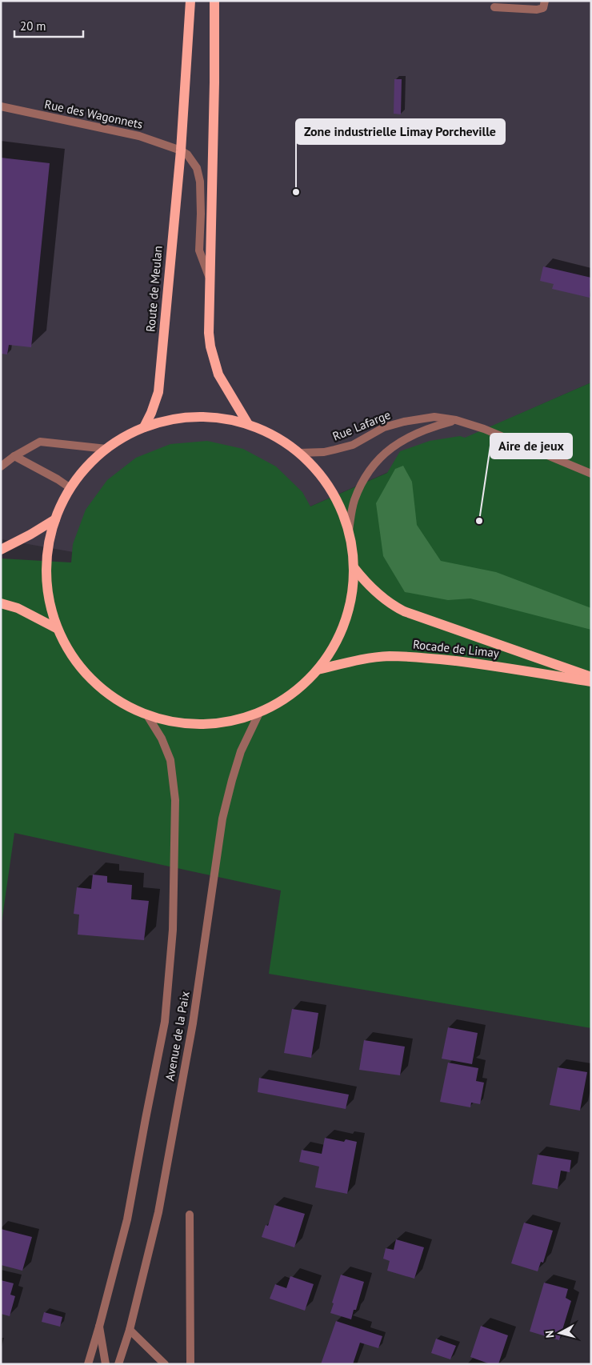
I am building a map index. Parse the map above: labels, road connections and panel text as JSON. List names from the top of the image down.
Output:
{
  "streets": {
    "main road": ["Route de Meulan", "Rocade de Limay"],
    "street": ["Rue des Wagonnets", "Rue Lafarge", "Avenue de la Paix"]
  },
  "crossings": [
    ["Rue des Wagonnets", "Route de Meulan"]
  ],
  "places": ["Zone industrielle Limay Porcheville", "Aire de jeux"],
  "scale_bar": "20 m",
  "north": "left"
}
